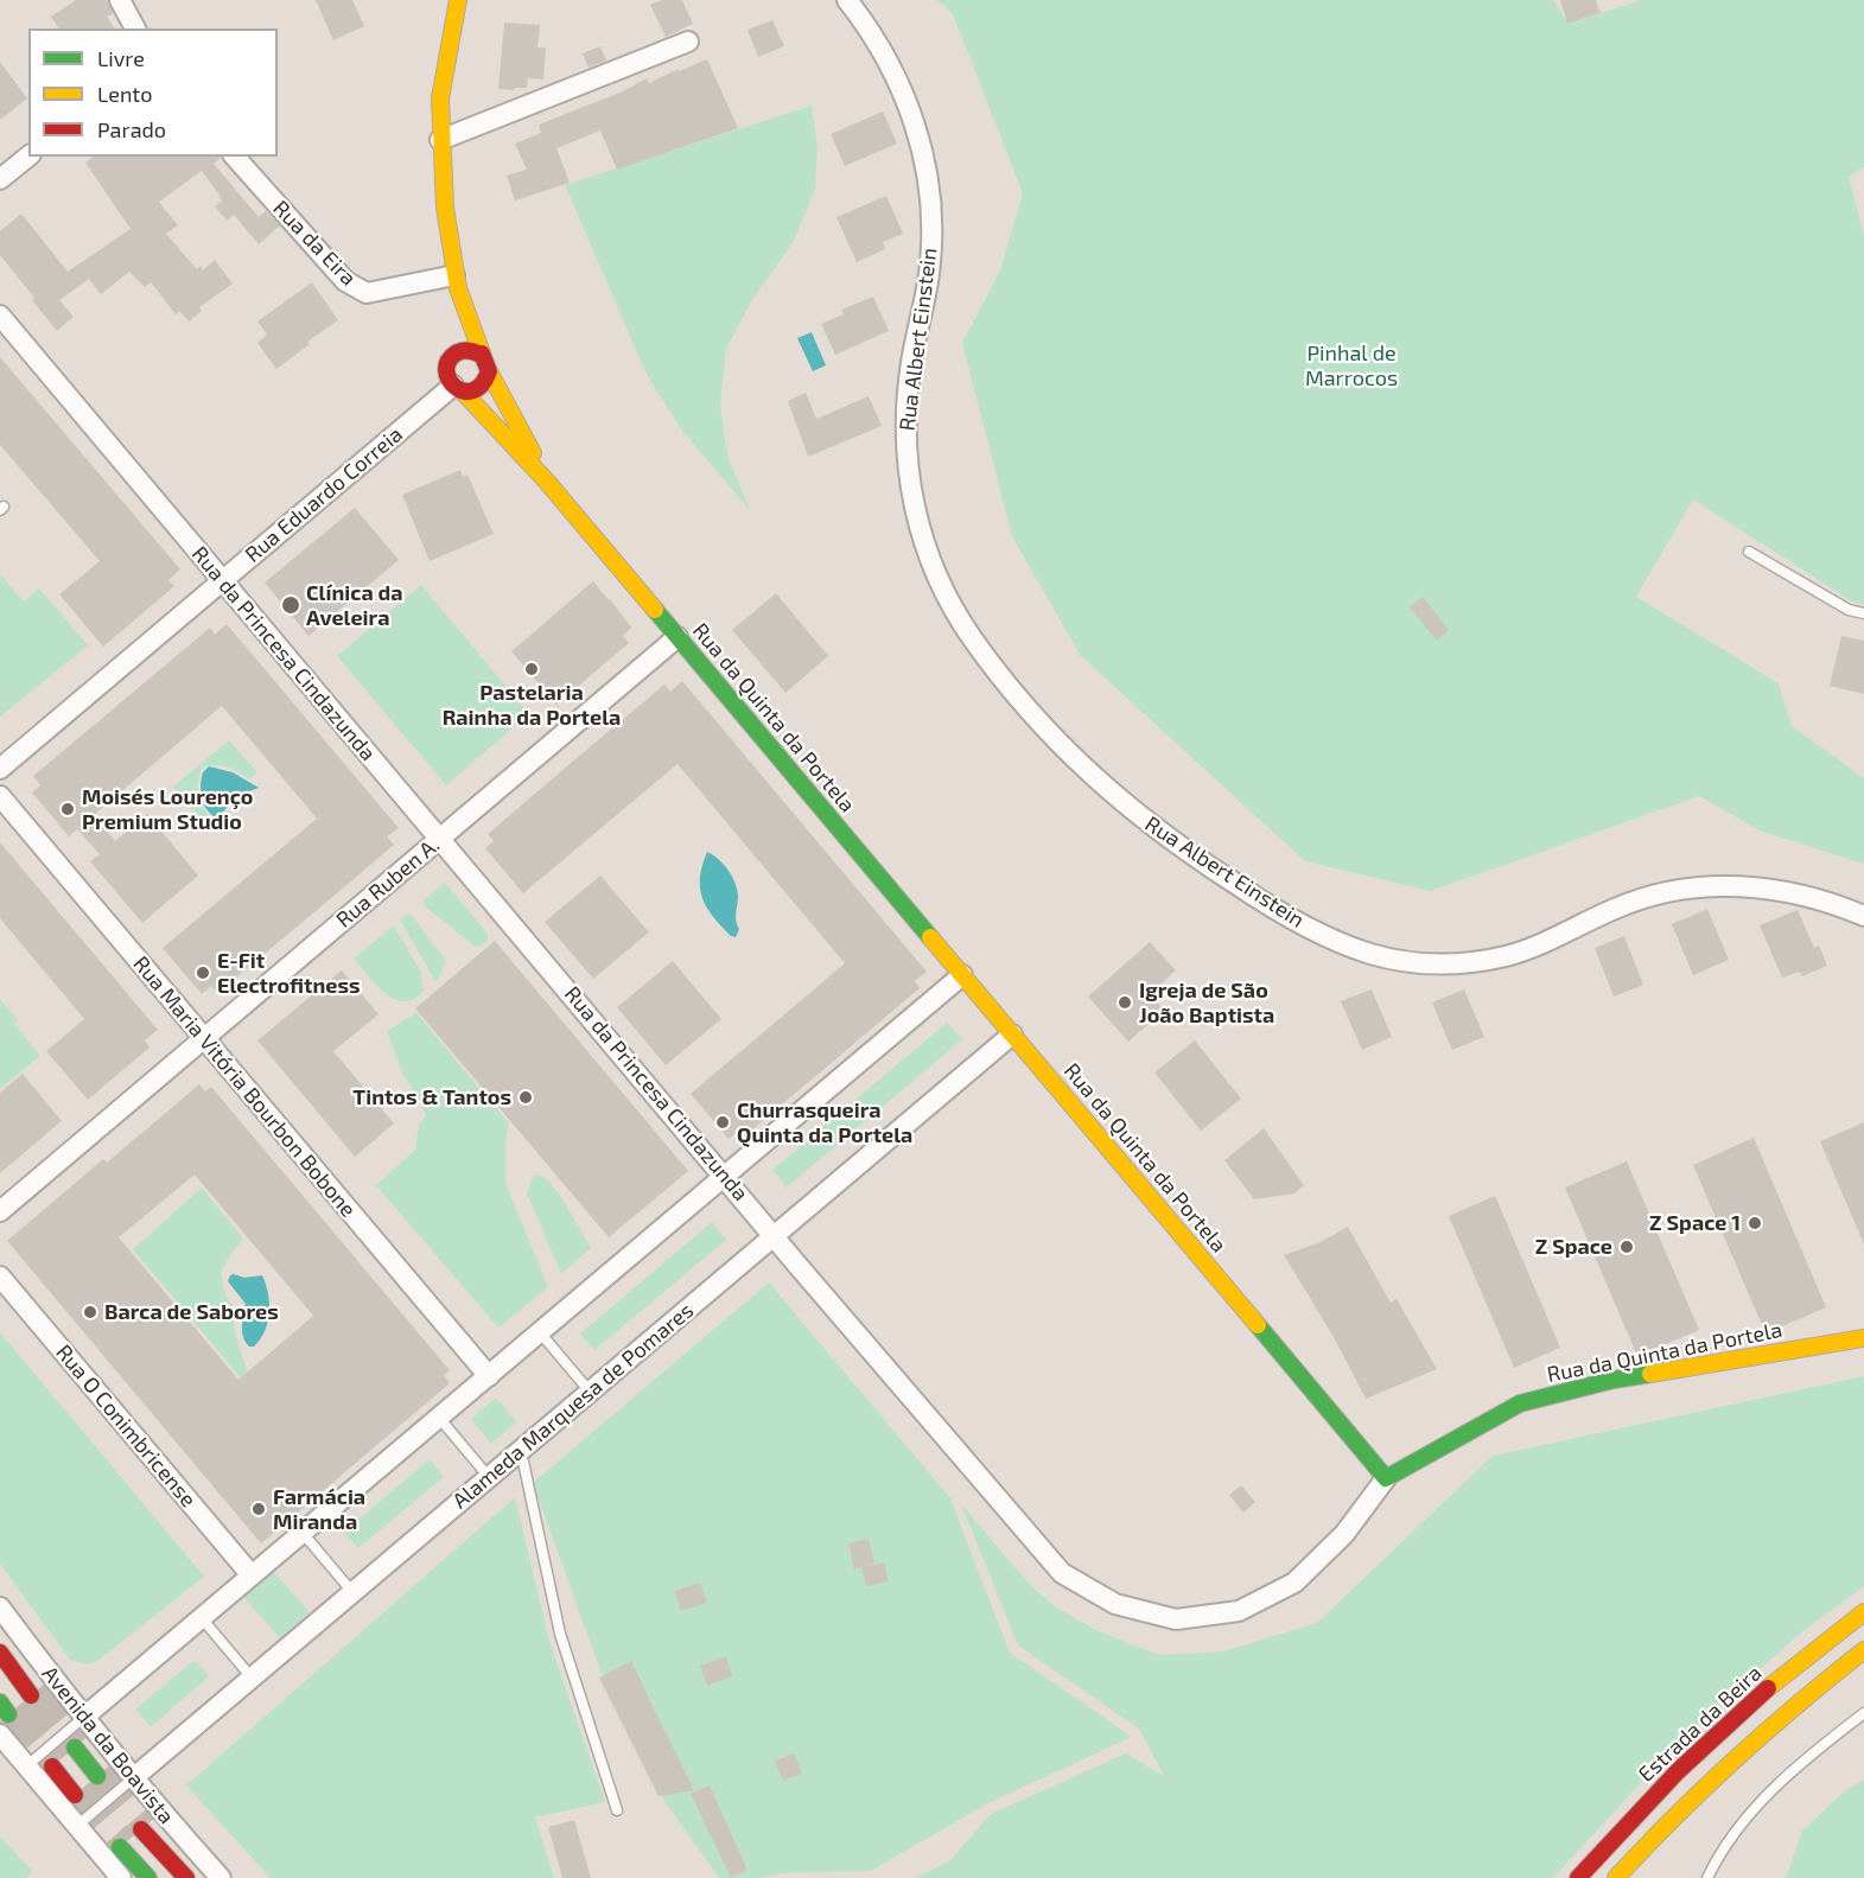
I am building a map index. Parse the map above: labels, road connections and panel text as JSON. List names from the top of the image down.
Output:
{
  "streets": {
    "main road": ["Rua da Quinta da Portela", "Estrada da Beira", "Avenida da Boavista"],
    "street": [
      "Rua da Eira",
      "Rua Albert Einstein",
      "Rua Eduardo Correia",
      "Rua da Princesa Cindazunda",
      "Rua Ruben A.",
      "Rua Maria Vitória Bourbon Bobone",
      "Alameda Marquesa de Pomares",
      "Rua O Conimbricense"
    ]
  },
  "crossings": [
    ["Rua da Eira", "Rua da Quinta da Portela"],
    ["Rua Eduardo Correia", "Rua da Princesa Cindazunda"],
    ["Rua Eduardo Correia", "Rua da Quinta da Portela"],
    ["Rua da Princesa Cindazunda", "Rua da Quinta da Portela"],
    ["Rua da Princesa Cindazunda", "Rua Ruben A."],
    ["Rua da Princesa Cindazunda", "Alameda Marquesa de Pomares"],
    ["Rua da Quinta da Portela", "Rua Ruben A."],
    ["Rua da Quinta da Portela", "Alameda Marquesa de Pomares"],
    ["Rua Ruben A.", "Rua Maria Vitória Bourbon Bobone"],
    ["Alameda Marquesa de Pomares", "Avenida da Boavista"]
  ],
  "parks": ["Pinhal de Marrocos"],
  "places": [
    "Clínica da Aveleira",
    "Pastelaria Rainha da Portela",
    "Moisés Lourenço Premium Studio",
    "E-Fit Electrofitness",
    "Igreja de São João Baptista",
    "Tintos & Tantos",
    "Churrasqueira Quinta da Portela",
    "Z Space 1",
    "Z Space",
    "Barca de Sabores",
    "Farmácia Miranda"
  ],
  "legend": ["Livre", "Lento", "Parado"]
}
